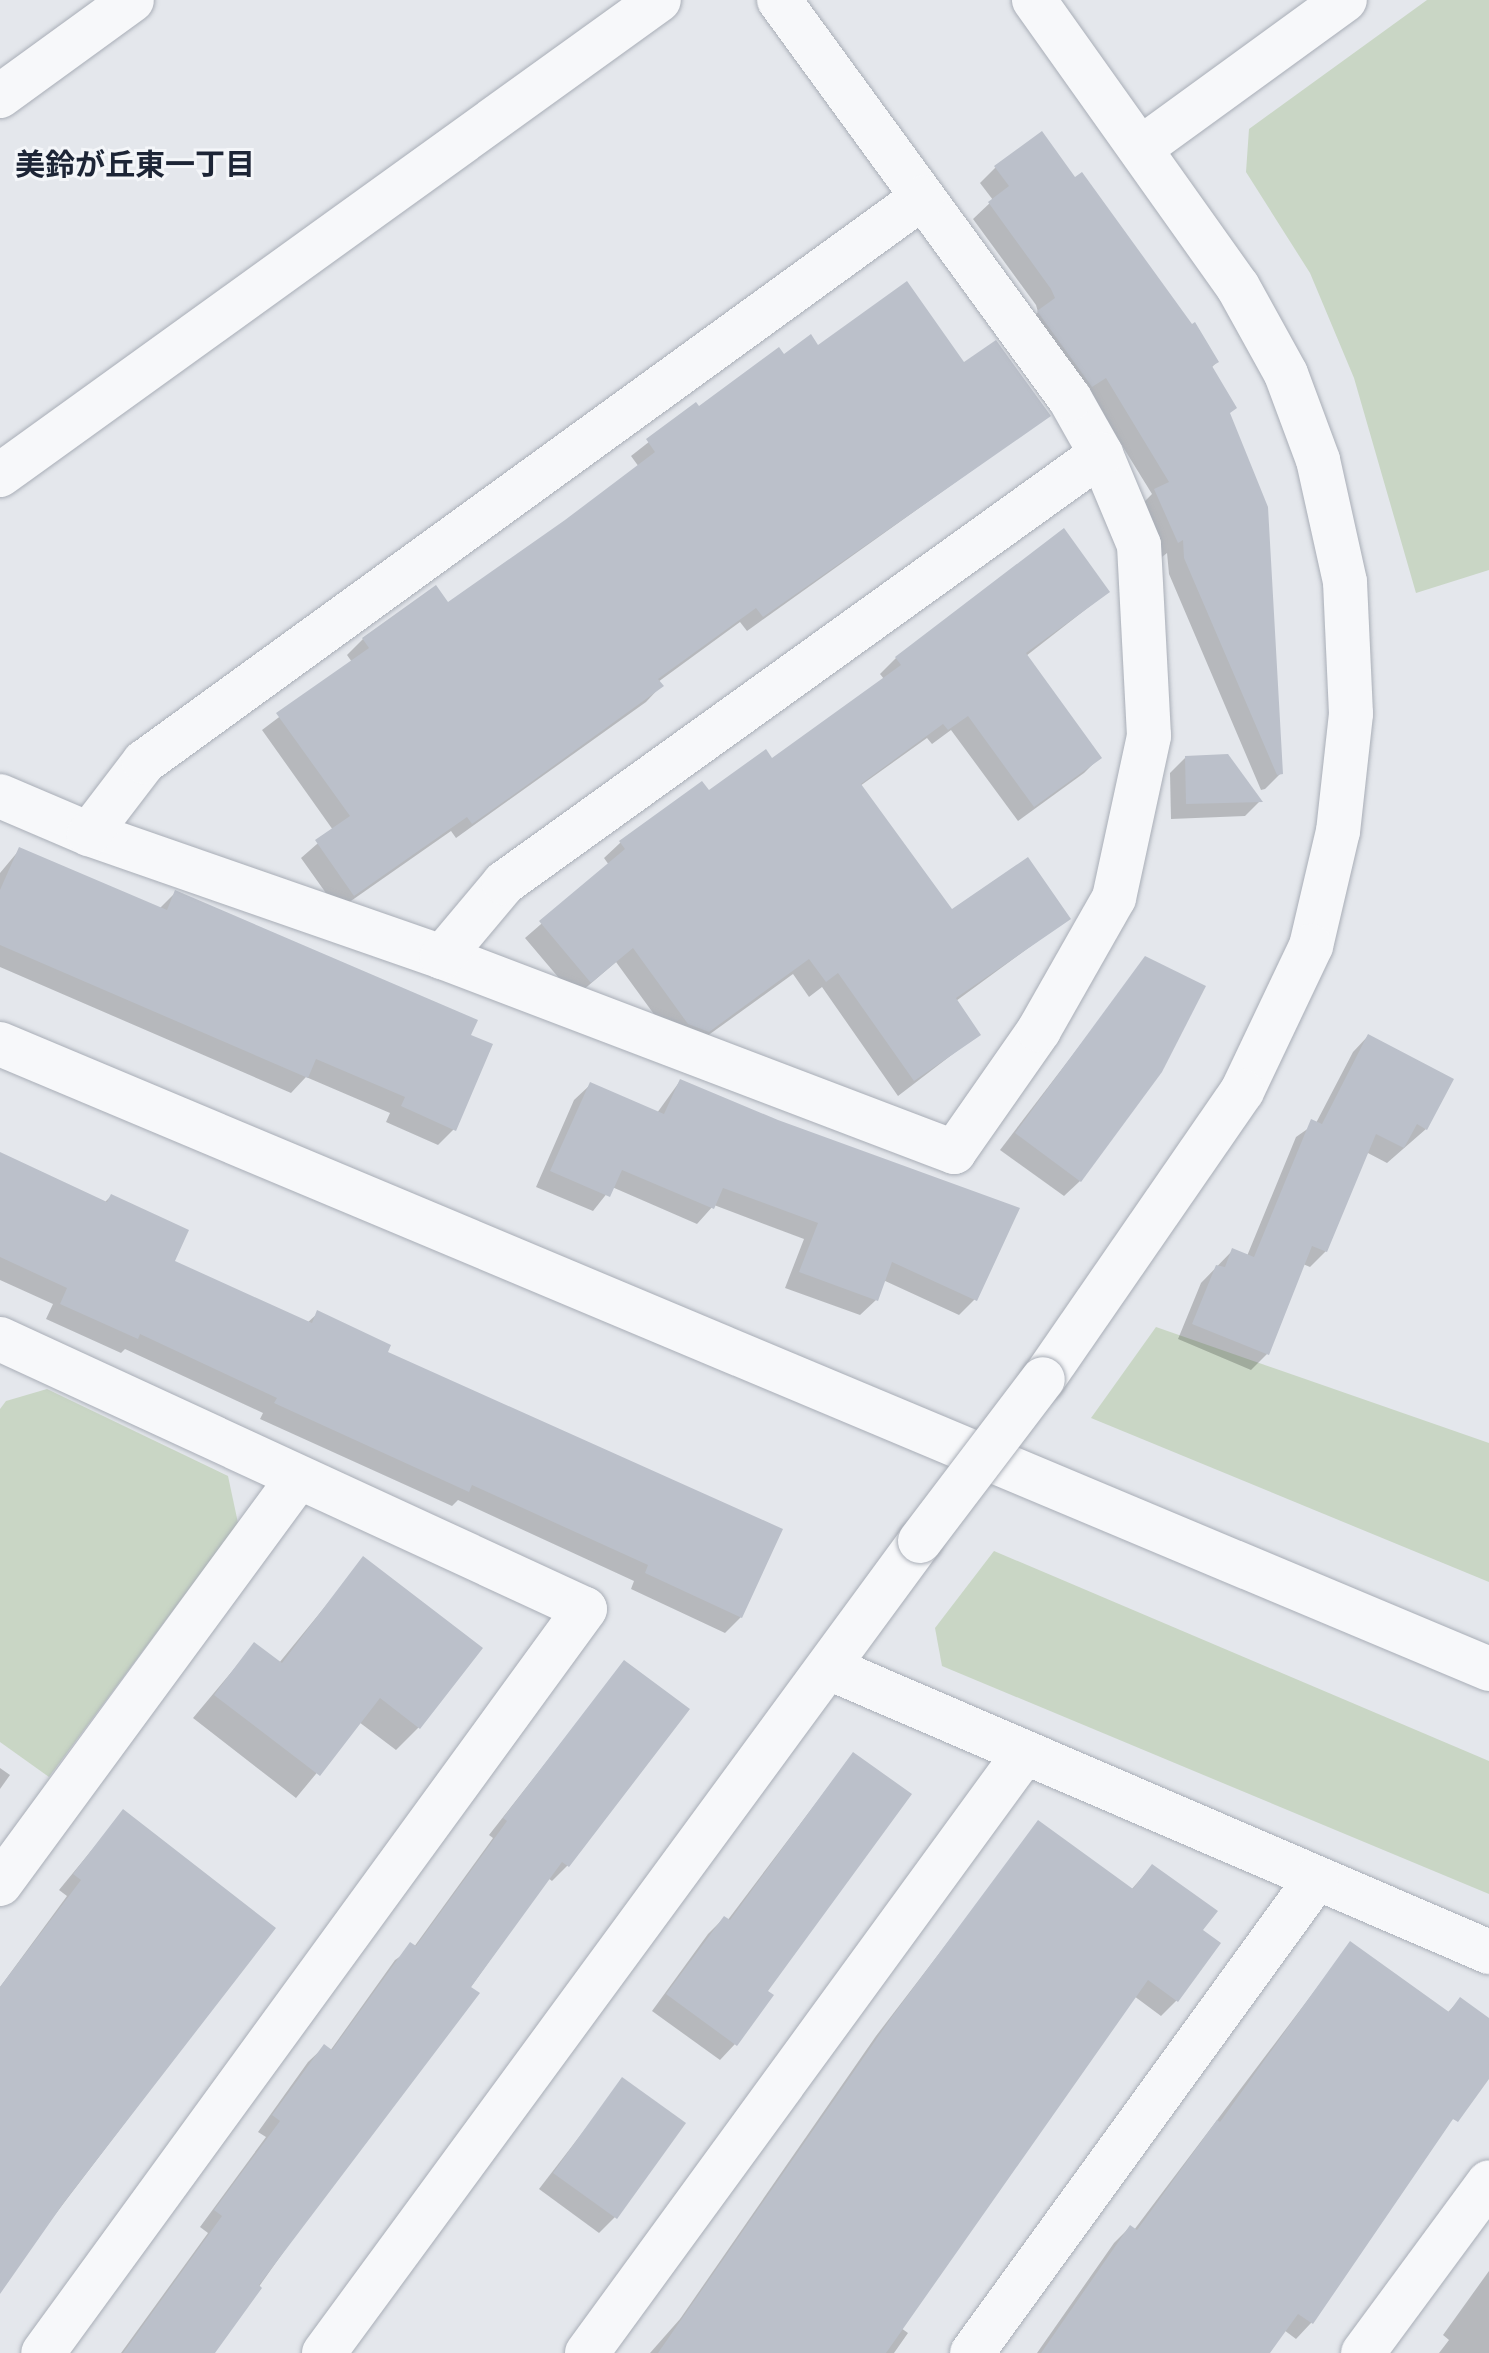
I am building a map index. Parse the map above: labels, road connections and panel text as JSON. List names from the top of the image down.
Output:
{
  "districts": ["美鈴が丘東一丁目"]
}
